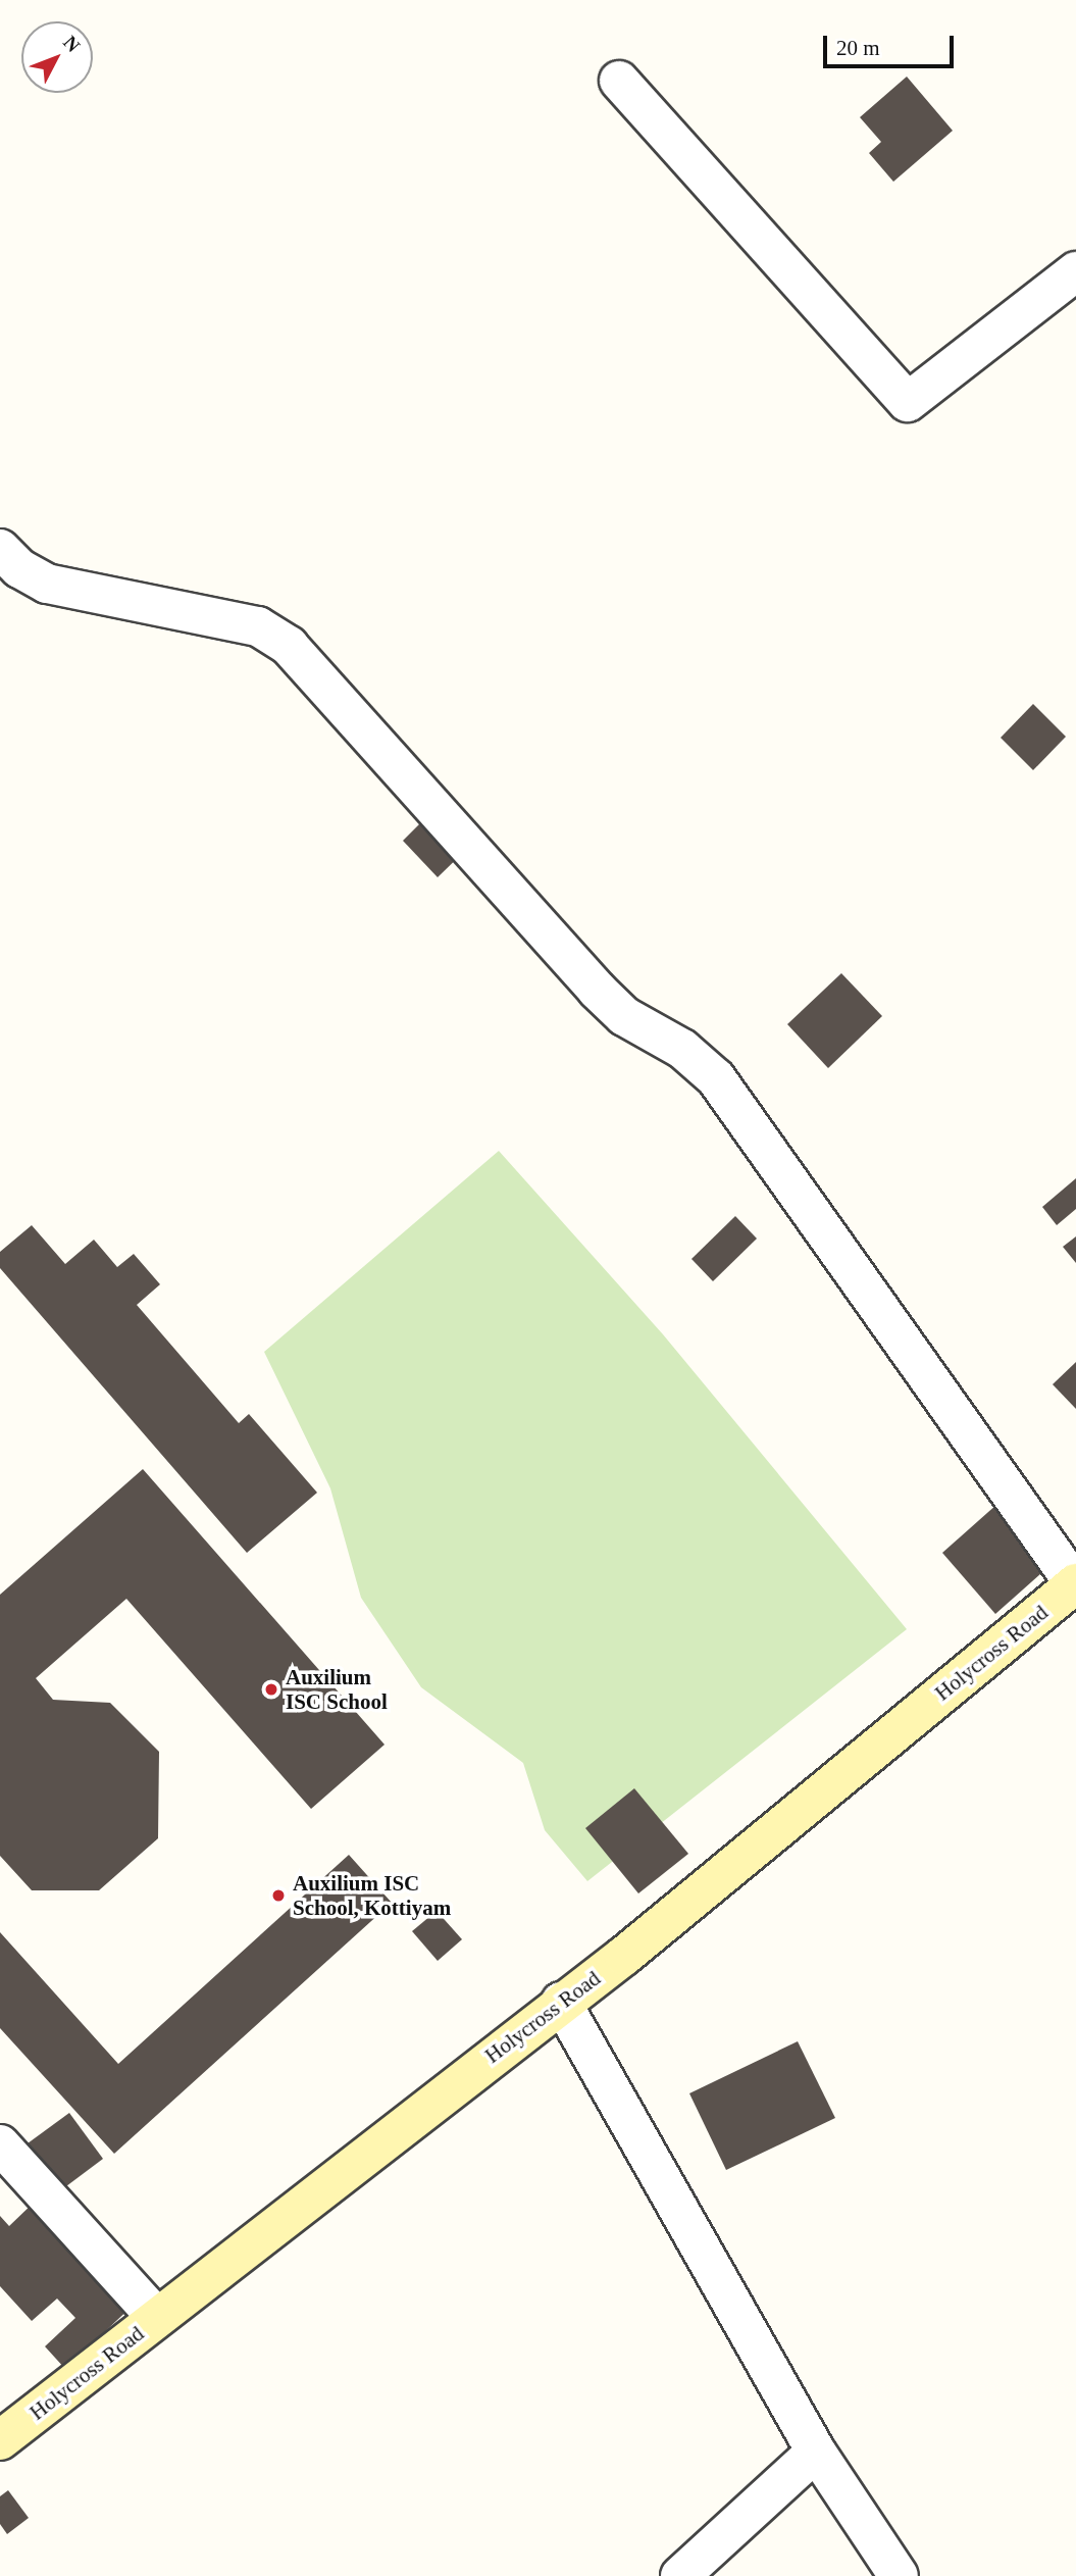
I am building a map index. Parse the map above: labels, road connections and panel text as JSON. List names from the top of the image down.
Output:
{
  "streets": {
    "main road": ["Holycross Road"]
  },
  "places": ["Auxilium ISC School", "Auxilium ISC School, Kottiyam"],
  "scale_bar": "20 m",
  "north": "top right"
}
